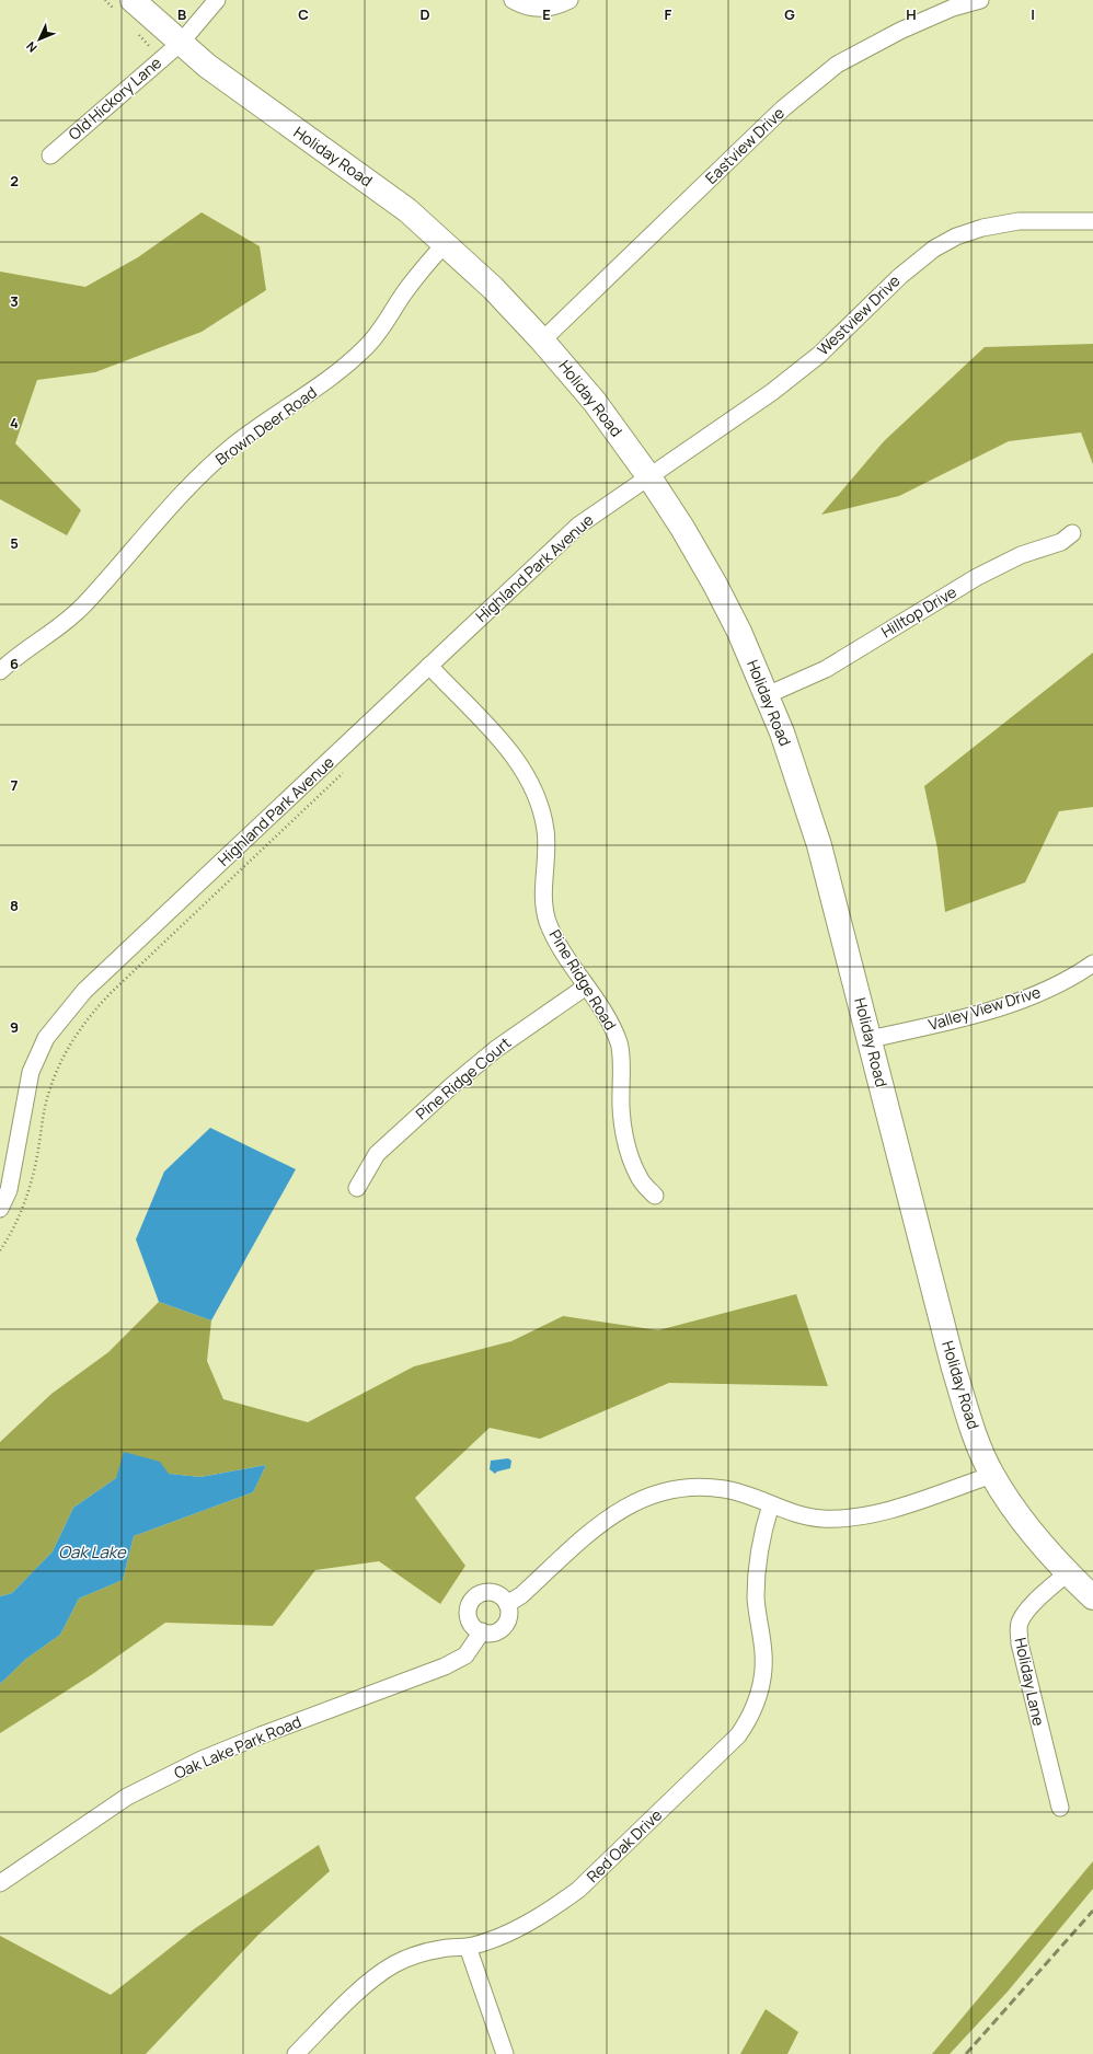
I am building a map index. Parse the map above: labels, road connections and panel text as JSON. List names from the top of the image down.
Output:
{
  "streets": {
    "street": [
      "Old Hickory Lane",
      "Eastview Drive",
      "Holiday Road",
      "Westview Drive",
      "Brown Deer Road",
      "Highland Park Avenue",
      "Hilltop Drive",
      "Pine Ridge Road",
      "Valley View Drive",
      "Pine Ridge Court",
      "Holiday Lane",
      "Oak Lake Park Road",
      "Red Oak Drive"
    ]
  },
  "crossings": [
    ["Old Hickory Lane", "Holiday Road"],
    ["Eastview Drive", "Holiday Road"],
    ["Holiday Road", "Westview Drive"],
    ["Holiday Road", "Brown Deer Road"],
    ["Holiday Road", "Highland Park Avenue"],
    ["Holiday Road", "Hilltop Drive"],
    ["Holiday Road", "Valley View Drive"],
    ["Holiday Road", "Holiday Lane"],
    ["Westview Drive", "Highland Park Avenue"],
    ["Highland Park Avenue", "Pine Ridge Road"],
    ["Pine Ridge Road", "Pine Ridge Court"]
  ],
  "water": ["Oak Lake"],
  "north": "bottom left",
  "grid": {
    "columns": [
      "B",
      "C",
      "D",
      "E",
      "F",
      "G",
      "H",
      "I"
    ],
    "rows": [
      "2",
      "3",
      "4",
      "5",
      "6",
      "7",
      "8",
      "9"
    ]
  }
}
